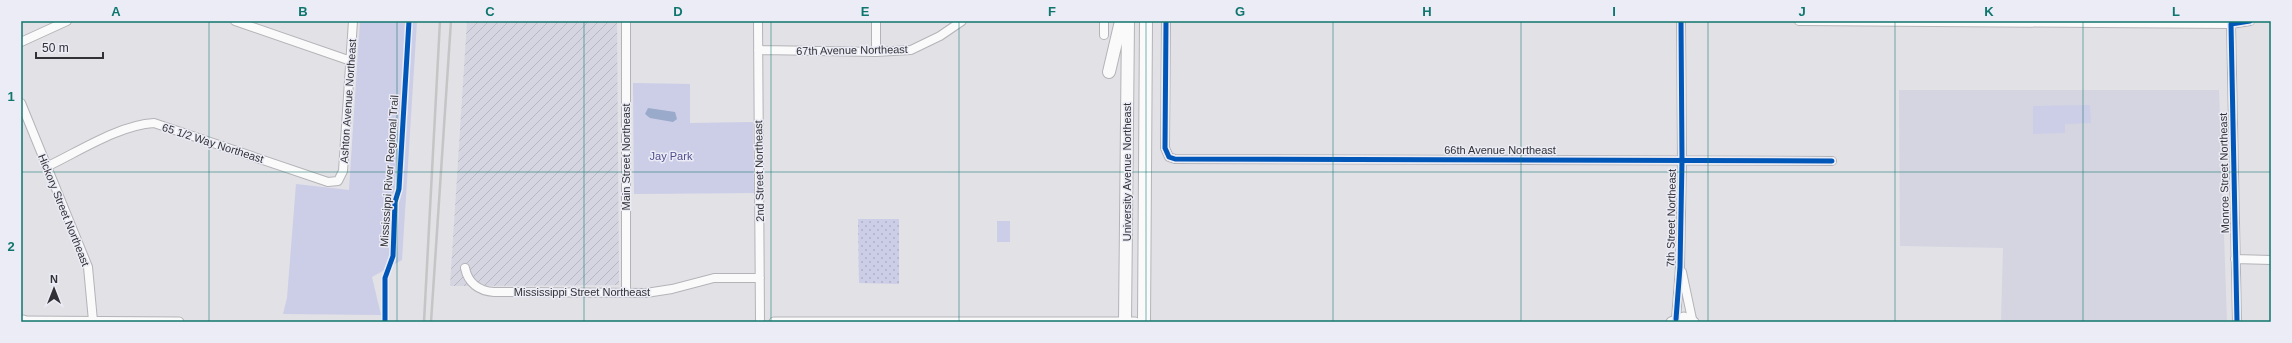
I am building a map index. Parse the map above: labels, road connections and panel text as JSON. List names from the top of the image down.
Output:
{
  "streets": {
    "main road": ["University Avenue Northeast"],
    "street": [
      "67th Avenue Northeast",
      "Ashton Avenue Northeast",
      "65 1/2 Way Northeast",
      "66th Avenue Northeast",
      "Main Street Northeast",
      "2nd Street Northeast",
      "Monroe Street Northeast",
      "Hickory Street Northeast",
      "7th Street Northeast",
      "Mississippi Street Northeast"
    ],
    "cycle path": ["Mississippi River Regional Trail"]
  },
  "crossings": [
    ["67th Avenue Northeast", "2nd Street Northeast"],
    ["Ashton Avenue Northeast", "65 1/2 Way Northeast"],
    ["65 1/2 Way Northeast", "Hickory Street Northeast"],
    ["66th Avenue Northeast", "7th Street Northeast"],
    ["Main Street Northeast", "Mississippi Street Northeast"],
    ["2nd Street Northeast", "Mississippi Street Northeast"]
  ],
  "parks": ["Jay Park"],
  "scale_bar": "50 m",
  "north": "top",
  "grid": {
    "columns": [
      "A",
      "B",
      "C",
      "D",
      "E",
      "F",
      "G",
      "H",
      "I",
      "J",
      "K",
      "L"
    ],
    "rows": ["1", "2"]
  }
}
